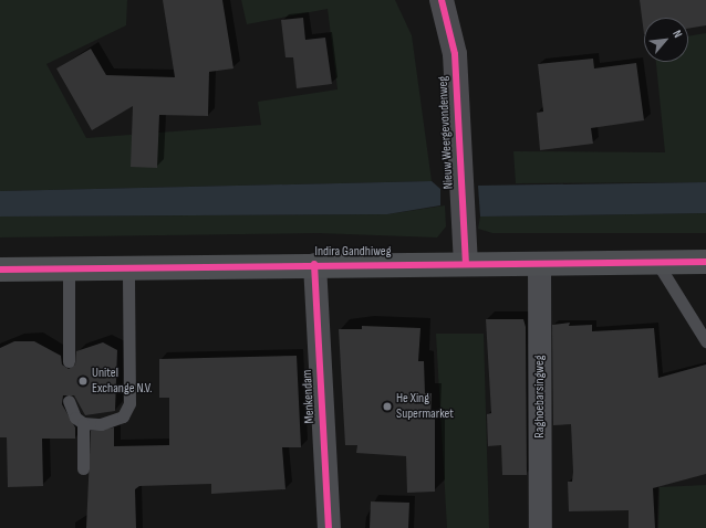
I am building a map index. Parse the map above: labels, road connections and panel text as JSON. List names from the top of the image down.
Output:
{
  "streets": {
    "main road": ["Indira Gandhiweg"],
    "street": ["Nieuw Weergevondenweg", "Menkendam", "Raghoebarsingweg"]
  },
  "crossings": [
    ["Nieuw Weergevondenweg", "Indira Gandhiweg"],
    ["Indira Gandhiweg", "Menkendam"],
    ["Indira Gandhiweg", "Raghoebarsingweg"]
  ],
  "places": ["Unitel Exchange N.V.", "He Xing Supermarket"],
  "north": "top right"
}
